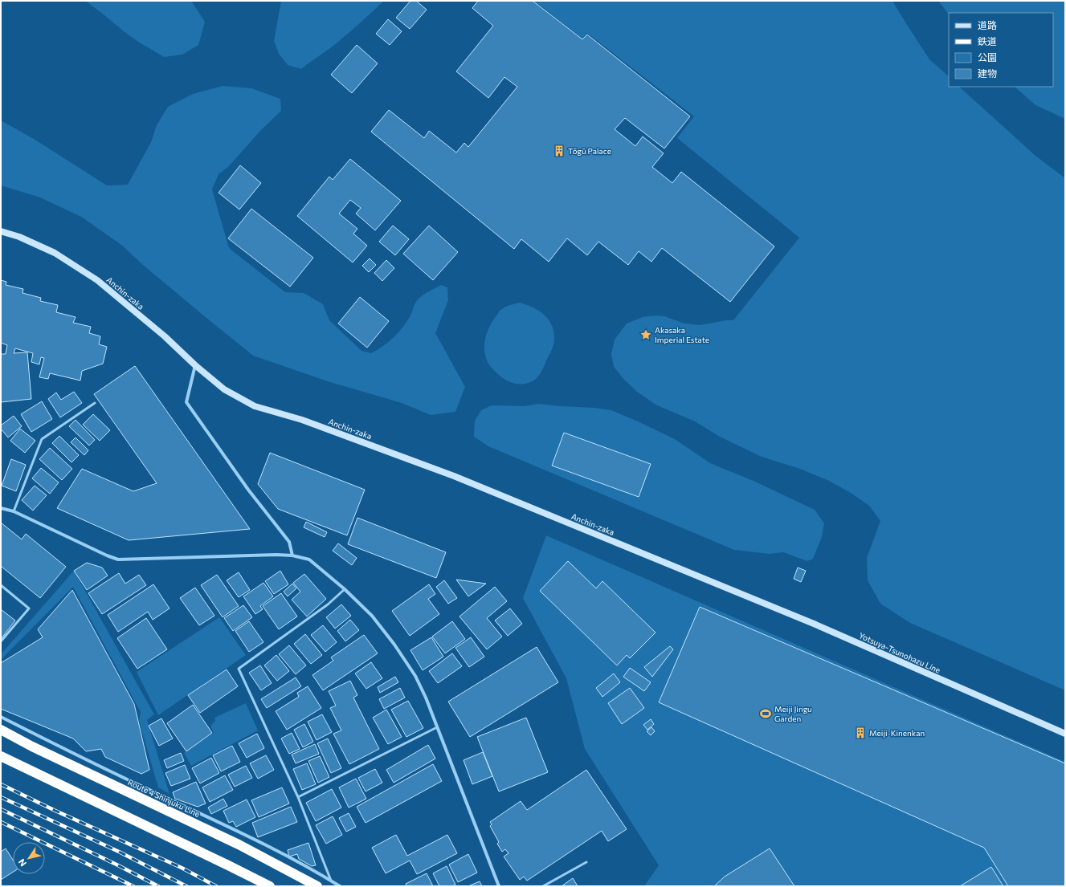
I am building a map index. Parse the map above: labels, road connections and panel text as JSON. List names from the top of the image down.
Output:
{
  "streets": {
    "highway": ["Route 4 Shinjuku Line"],
    "main road": ["Anchin-zaka", "Yotsuya-Tsunohazu Line"]
  },
  "crossings": [
    ["Anchin-zaka", "Yotsuya-Tsunohazu Line"]
  ],
  "places": {
    "building": ["Tōgū Palace", "Meiji-Kinenkan"],
    "place": ["Akasaka Imperial Estate"],
    "sports": ["Meiji Jingu Garden"]
  },
  "legend": [
    "道路",
    "鉄道",
    "公園",
    "建物"
  ],
  "north": "bottom left"
}
